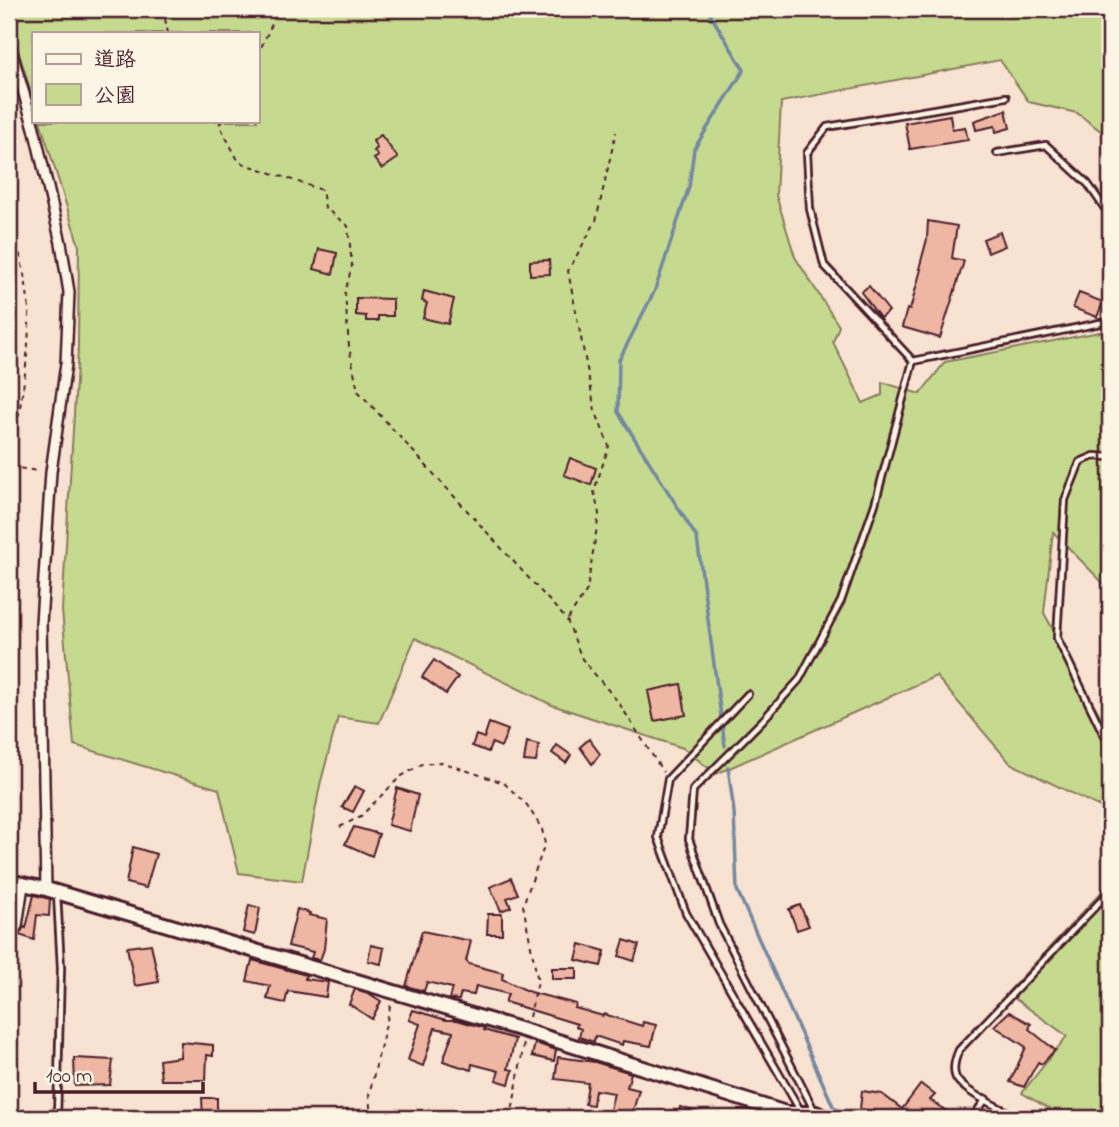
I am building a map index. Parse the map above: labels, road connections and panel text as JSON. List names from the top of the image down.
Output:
{
  "legend": ["道路", "公園"],
  "scale_bar": "100 m"
}
